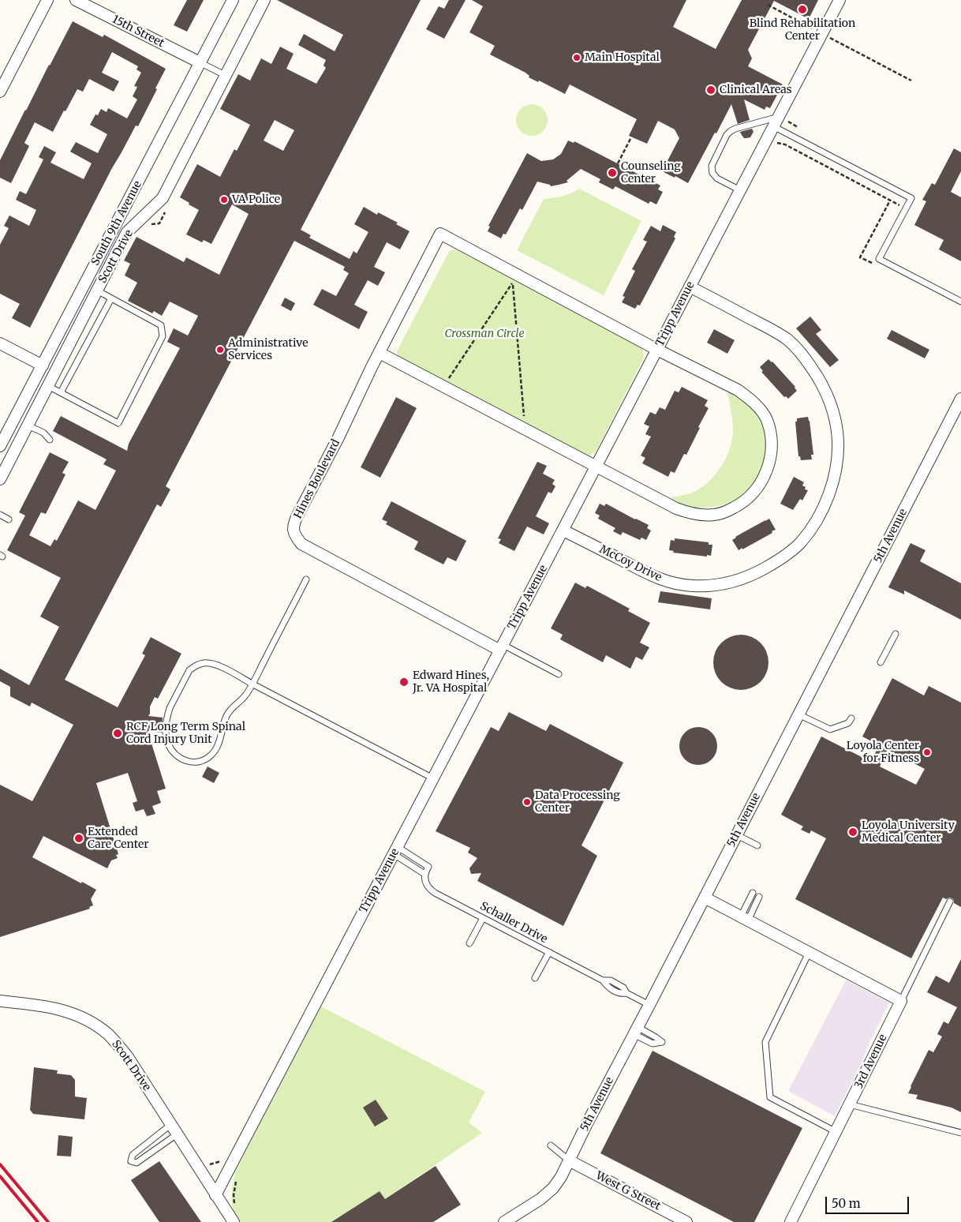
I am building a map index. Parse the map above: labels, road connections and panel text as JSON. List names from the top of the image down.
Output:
{
  "streets": {
    "street": [
      "15th Street",
      "South 9th Avenue",
      "Scott Drive",
      "Tripp Avenue",
      "Hines Boulevard",
      "5th Avenue",
      "McCoy Drive",
      "3rd Avenue",
      "West G Street"
    ],
    "lane": ["Schaller Drive"]
  },
  "crossings": [
    ["15th Street", "South 9th Avenue"],
    ["Scott Drive", "Tripp Avenue"],
    ["Tripp Avenue", "Hines Boulevard"],
    ["Tripp Avenue", "McCoy Drive"],
    ["5th Avenue", "Schaller Drive"],
    ["5th Avenue", "West G Street"]
  ],
  "parks": ["Crossman Circle"],
  "places": [
    "Blind Rehabilitation Center",
    "Main Hospital",
    "Clinical Areas",
    "Counseling Center",
    "VA Police",
    "Administrative Services",
    "Edward Hines, Jr. VA Hospital",
    "RCF Long Term Spinal Cord Injury Unit",
    "Loyola Center for Fitness",
    "Data Processing Center",
    "Loyola University Medical Center",
    "Extended Care Center"
  ],
  "scale_bar": "50 m"
}
